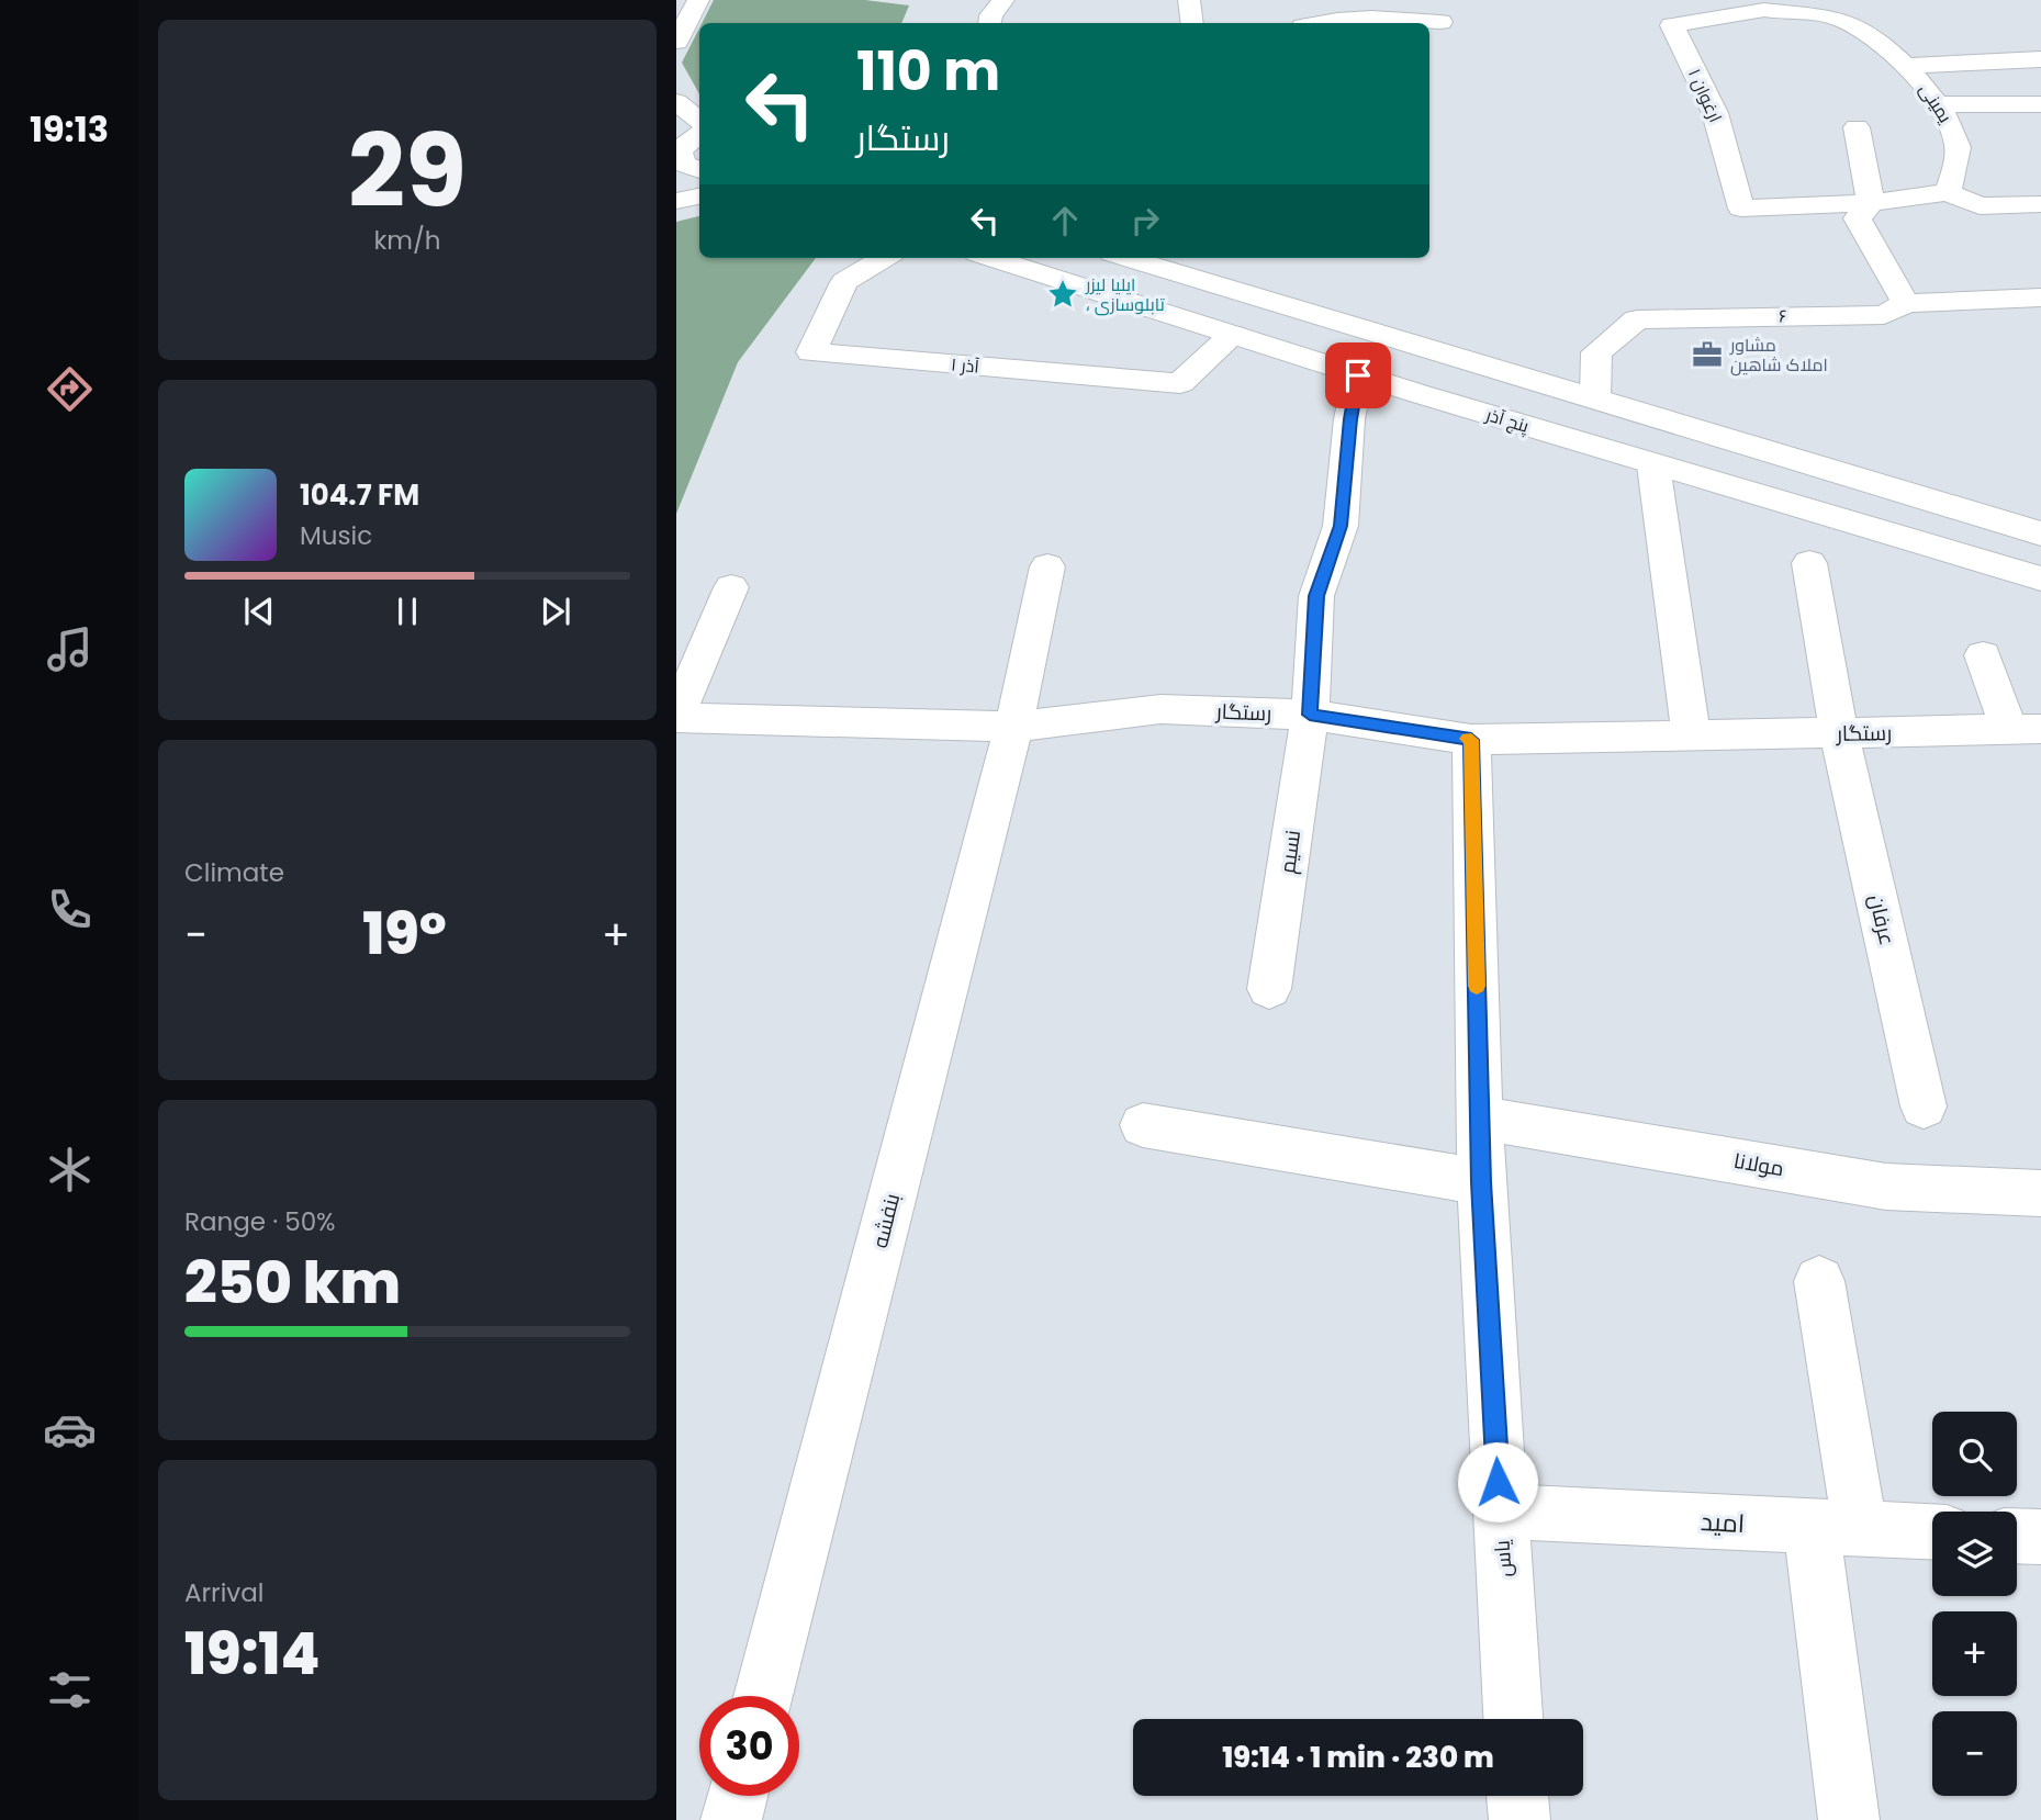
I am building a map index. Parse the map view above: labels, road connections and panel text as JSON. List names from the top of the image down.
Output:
{
  "streets": {
    "street": [
      "ارغوان ۱",
      "یمینی",
      "۶",
      "آذر ۱",
      "پنج آذر",
      "رستگار",
      "نسیم",
      "عرفان",
      "مولانا",
      "بنفشه",
      "امید",
      "یاس"
    ]
  },
  "crossings": [
    ["ارغوان ۱", "یمینی"],
    ["آذر ۱", "پنج آذر"],
    ["پنج آذر", "نسیم"],
    ["رستگار", "نسیم"],
    ["رستگار", "عرفان"],
    ["رستگار", "بنفشه"],
    ["رستگار", "یاس"],
    ["مولانا", "یاس"],
    ["امید", "یاس"]
  ],
  "places": {
    "place": ["ایلیا لیزر ، تابلوسازی"],
    "office": ["مشاور املاک شاهین"]
  },
  "page": {
    "tabs": "19:13",
    "tile": [
      ["29", "km/h"],
      "Climate",
      ["Range · 50%", "250 km"],
      ["Arrival", "19:14"]
    ],
    "turn": ["110 m", "رستگار"],
    "song": ["104.7 FM", "Music"],
    "heat": ["−", "19°", "+"],
    "map_buttons": ["+", "−"],
    "limit": "30",
    "trip": "19:14 · 1 min · 230 m"
  }
}
